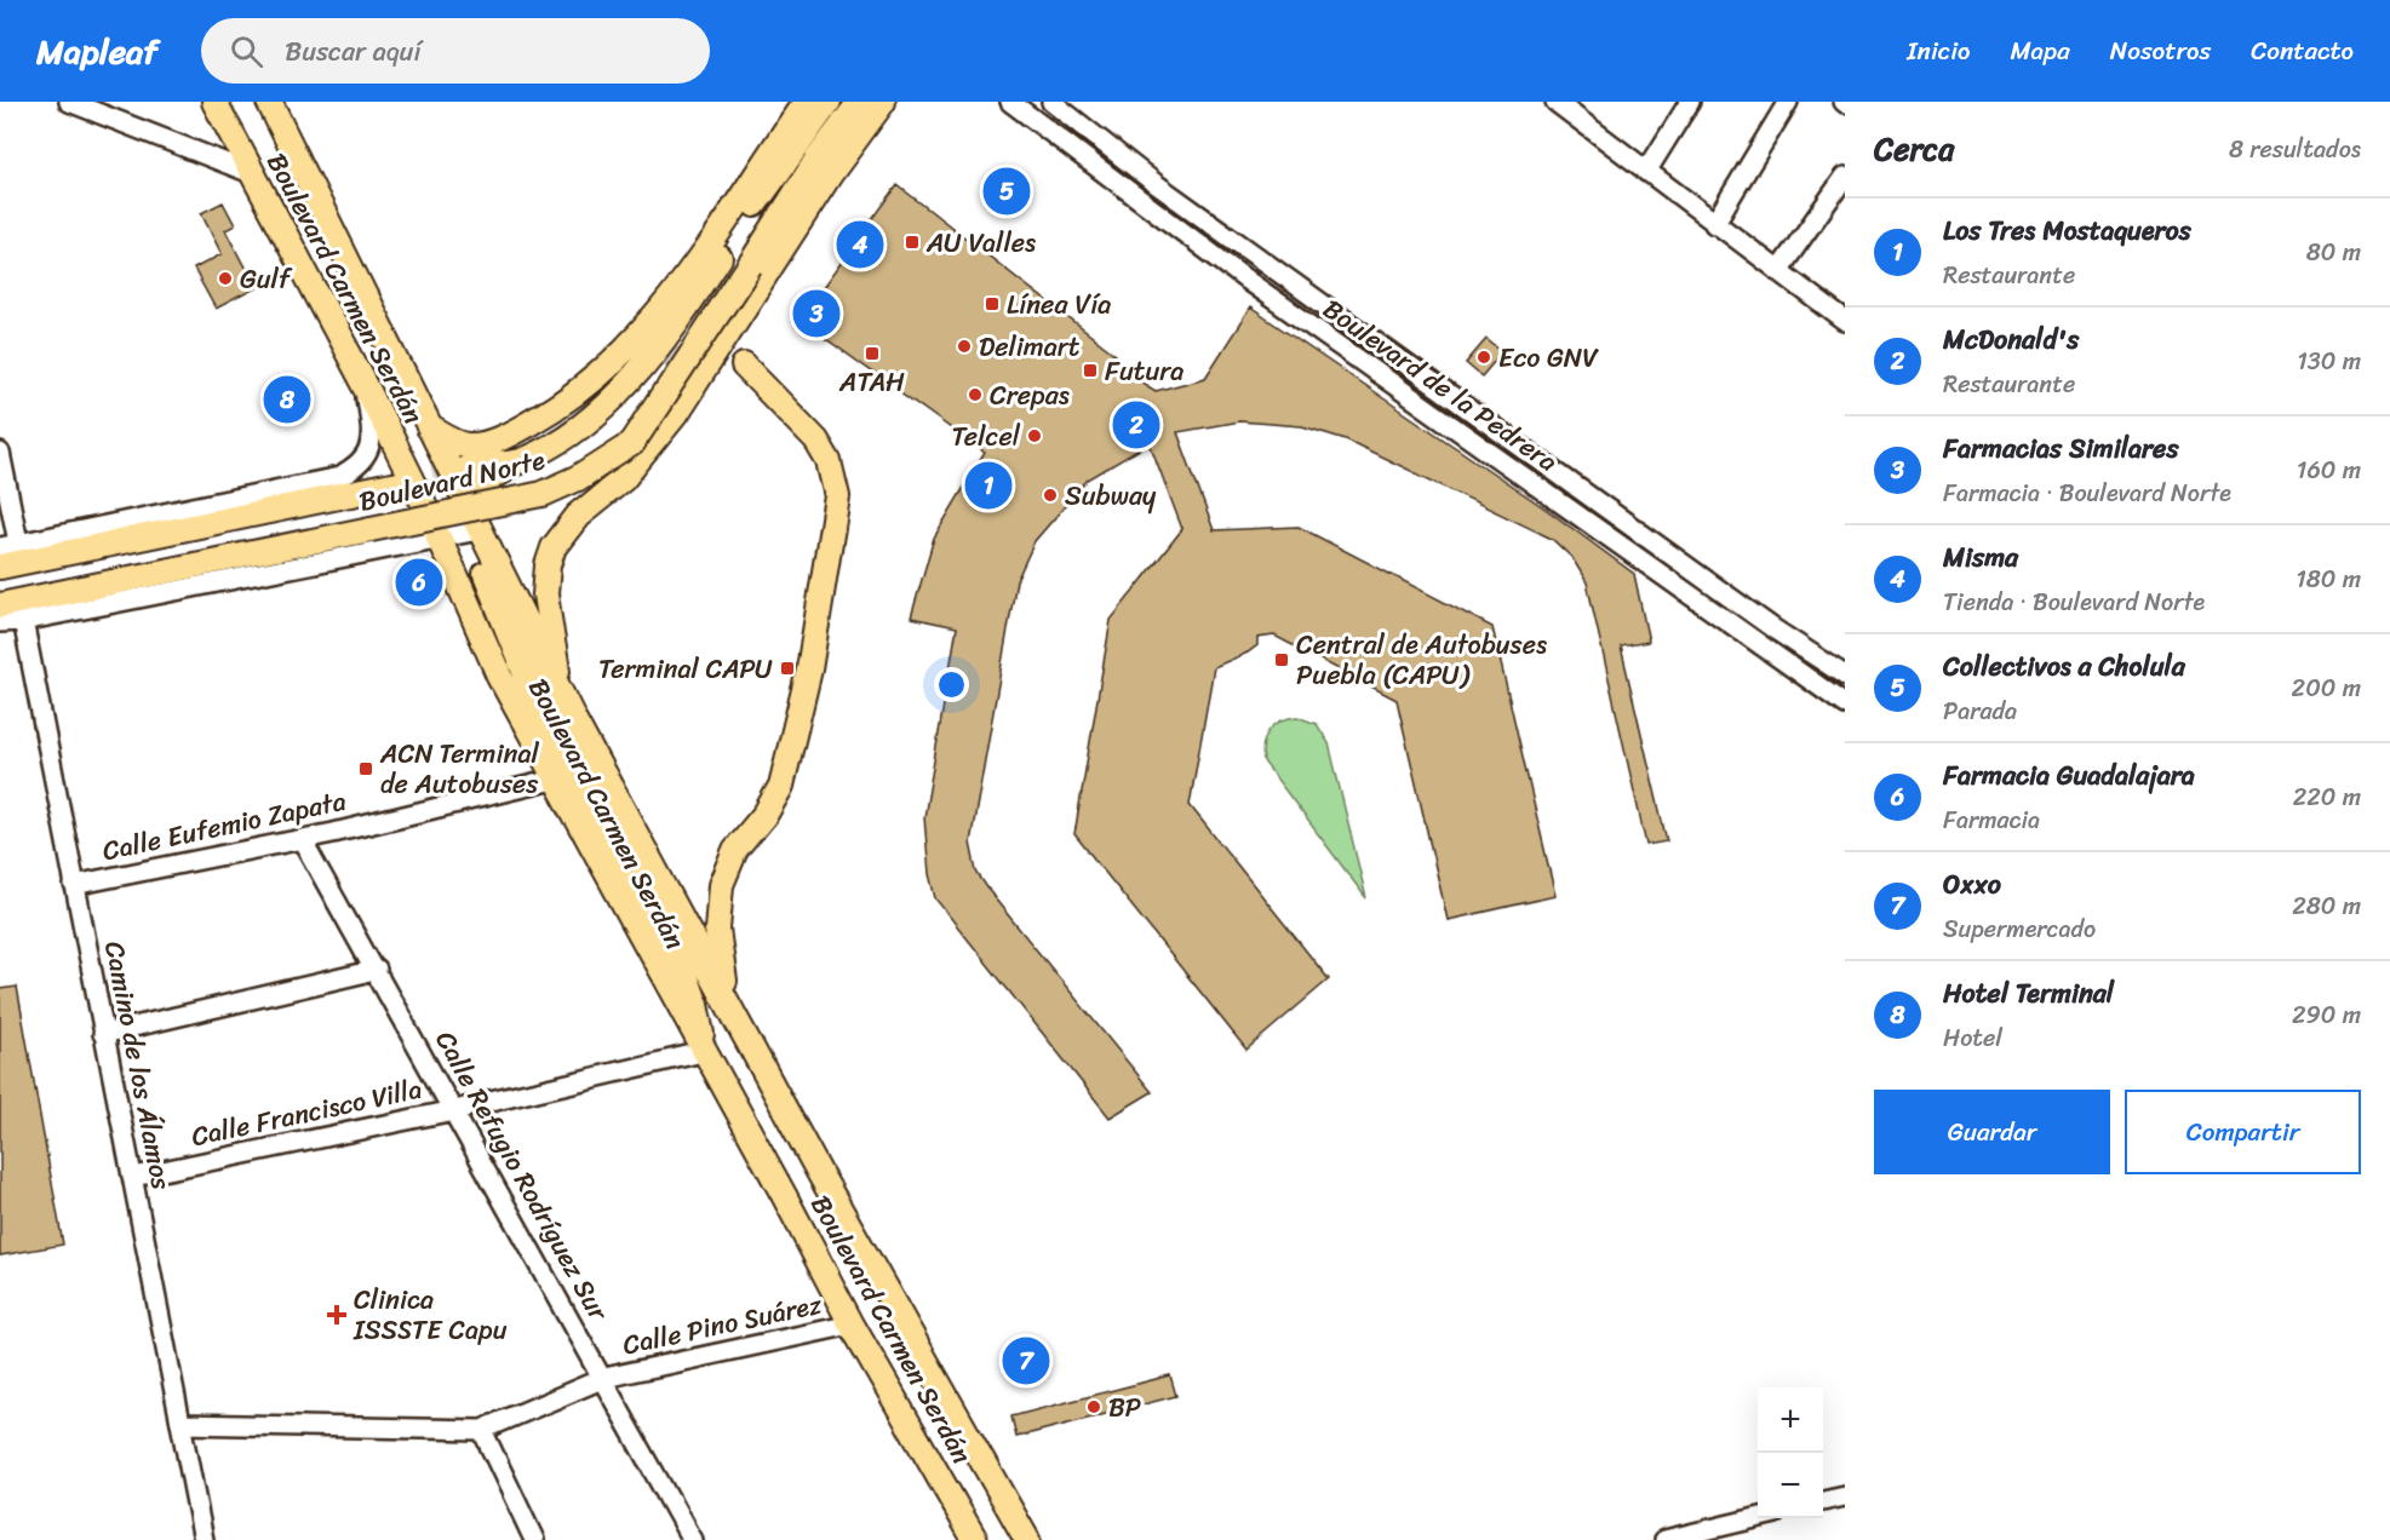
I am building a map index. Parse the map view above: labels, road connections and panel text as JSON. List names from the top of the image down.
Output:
{
  "streets": {
    "main road": ["Boulevard Carmen Serdán", "Boulevard Norte"],
    "street": [
      "Boulevard de la Pedrera",
      "Calle Eufemio Zapata",
      "Camino de los Álamos",
      "Calle Francisco Villa",
      "Calle Refugio Rodríguez Sur",
      "Calle Pino Suárez"
    ]
  },
  "crossings": [
    ["Boulevard Carmen Serdán", "Boulevard Norte"],
    ["Boulevard Carmen Serdán", "Calle Eufemio Zapata"],
    ["Boulevard Carmen Serdán", "Calle Francisco Villa"],
    ["Boulevard Carmen Serdán", "Calle Pino Suárez"],
    ["Boulevard Norte", "Camino de los Álamos"],
    ["Calle Eufemio Zapata", "Camino de los Álamos"],
    ["Calle Eufemio Zapata", "Calle Refugio Rodríguez Sur"],
    ["Camino de los Álamos", "Calle Francisco Villa"],
    ["Calle Francisco Villa", "Calle Refugio Rodríguez Sur"],
    ["Calle Refugio Rodríguez Sur", "Calle Pino Suárez"]
  ],
  "places": {
    "transit": [
      "AU Valles",
      "Línea Vía",
      "ATAH",
      "Futura",
      "Central de Autobuses Puebla (CAPU)",
      "Terminal CAPU",
      "ACN Terminal de Autobuses"
    ],
    "other": [
      "Gulf",
      "Delimart",
      "Eco GNV",
      "Crepas",
      "Telcel",
      "Subway",
      "BP"
    ],
    "health": ["Clinica ISSSTE Capu"]
  },
  "page": {
    "header": "Mapleaf",
    "search": "Buscar aquí",
    "nav": [
      "Inicio",
      "Mapa",
      "Nosotros",
      "Contacto"
    ],
    "heading": ["Cerca", "8 resultados"],
    "pins": [
      "5",
      "4",
      "3",
      "8",
      "2",
      "1",
      "6",
      "7"
    ],
    "list": [
      {
        "mark": "1",
        "name": "Los Tres Mostaqueros",
        "note": "Restaurante",
        "value": "80 m"
      },
      {
        "mark": "2",
        "name": "McDonald's",
        "note": "Restaurante",
        "value": "130 m"
      },
      {
        "mark": "3",
        "name": "Farmacias Similares",
        "note": "Farmacia · Boulevard Norte",
        "value": "160 m"
      },
      {
        "mark": "4",
        "name": "Misma",
        "note": "Tienda · Boulevard Norte",
        "value": "180 m"
      },
      {
        "mark": "5",
        "name": "Collectivos a Cholula",
        "note": "Parada",
        "value": "200 m"
      },
      {
        "mark": "6",
        "name": "Farmacia Guadalajara",
        "note": "Farmacia",
        "value": "220 m"
      },
      {
        "mark": "7",
        "name": "Oxxo",
        "note": "Supermercado",
        "value": "280 m"
      },
      {
        "mark": "8",
        "name": "Hotel Terminal",
        "note": "Hotel",
        "value": "290 m"
      }
    ],
    "buttons": ["Guardar", "Compartir"],
    "map_buttons": ["+", "−"]
  }
}
